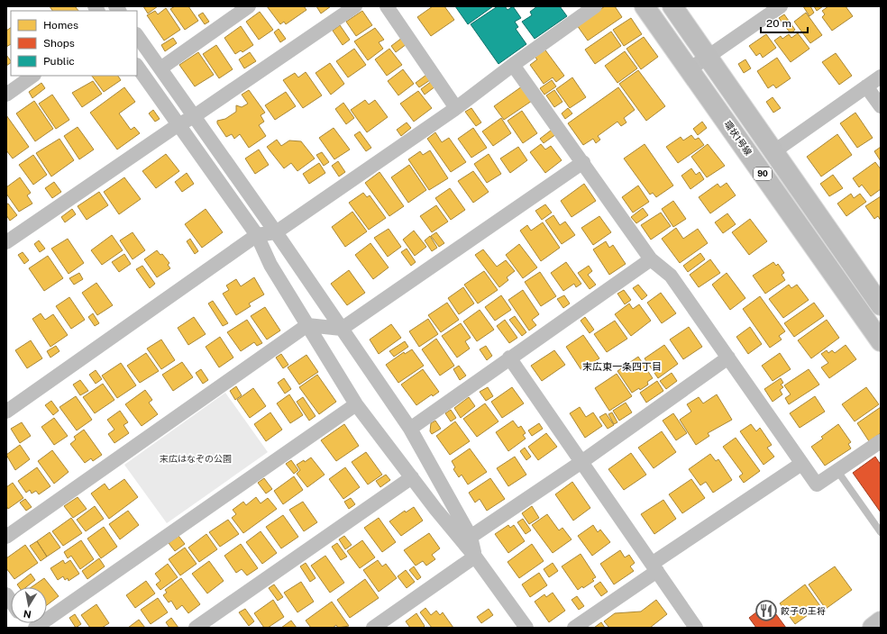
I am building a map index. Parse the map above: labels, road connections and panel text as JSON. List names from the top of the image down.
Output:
{
  "streets": {
    "main road": ["環状1号線", "90"]
  },
  "districts": ["末広東一条四丁目"],
  "parks": ["末広はなぞの公園"],
  "places": {
    "restaurant": ["餃子の王将"]
  },
  "legend": ["Homes", "Shops", "Public"],
  "scale_bar": "20 m",
  "north": "bottom"
}
